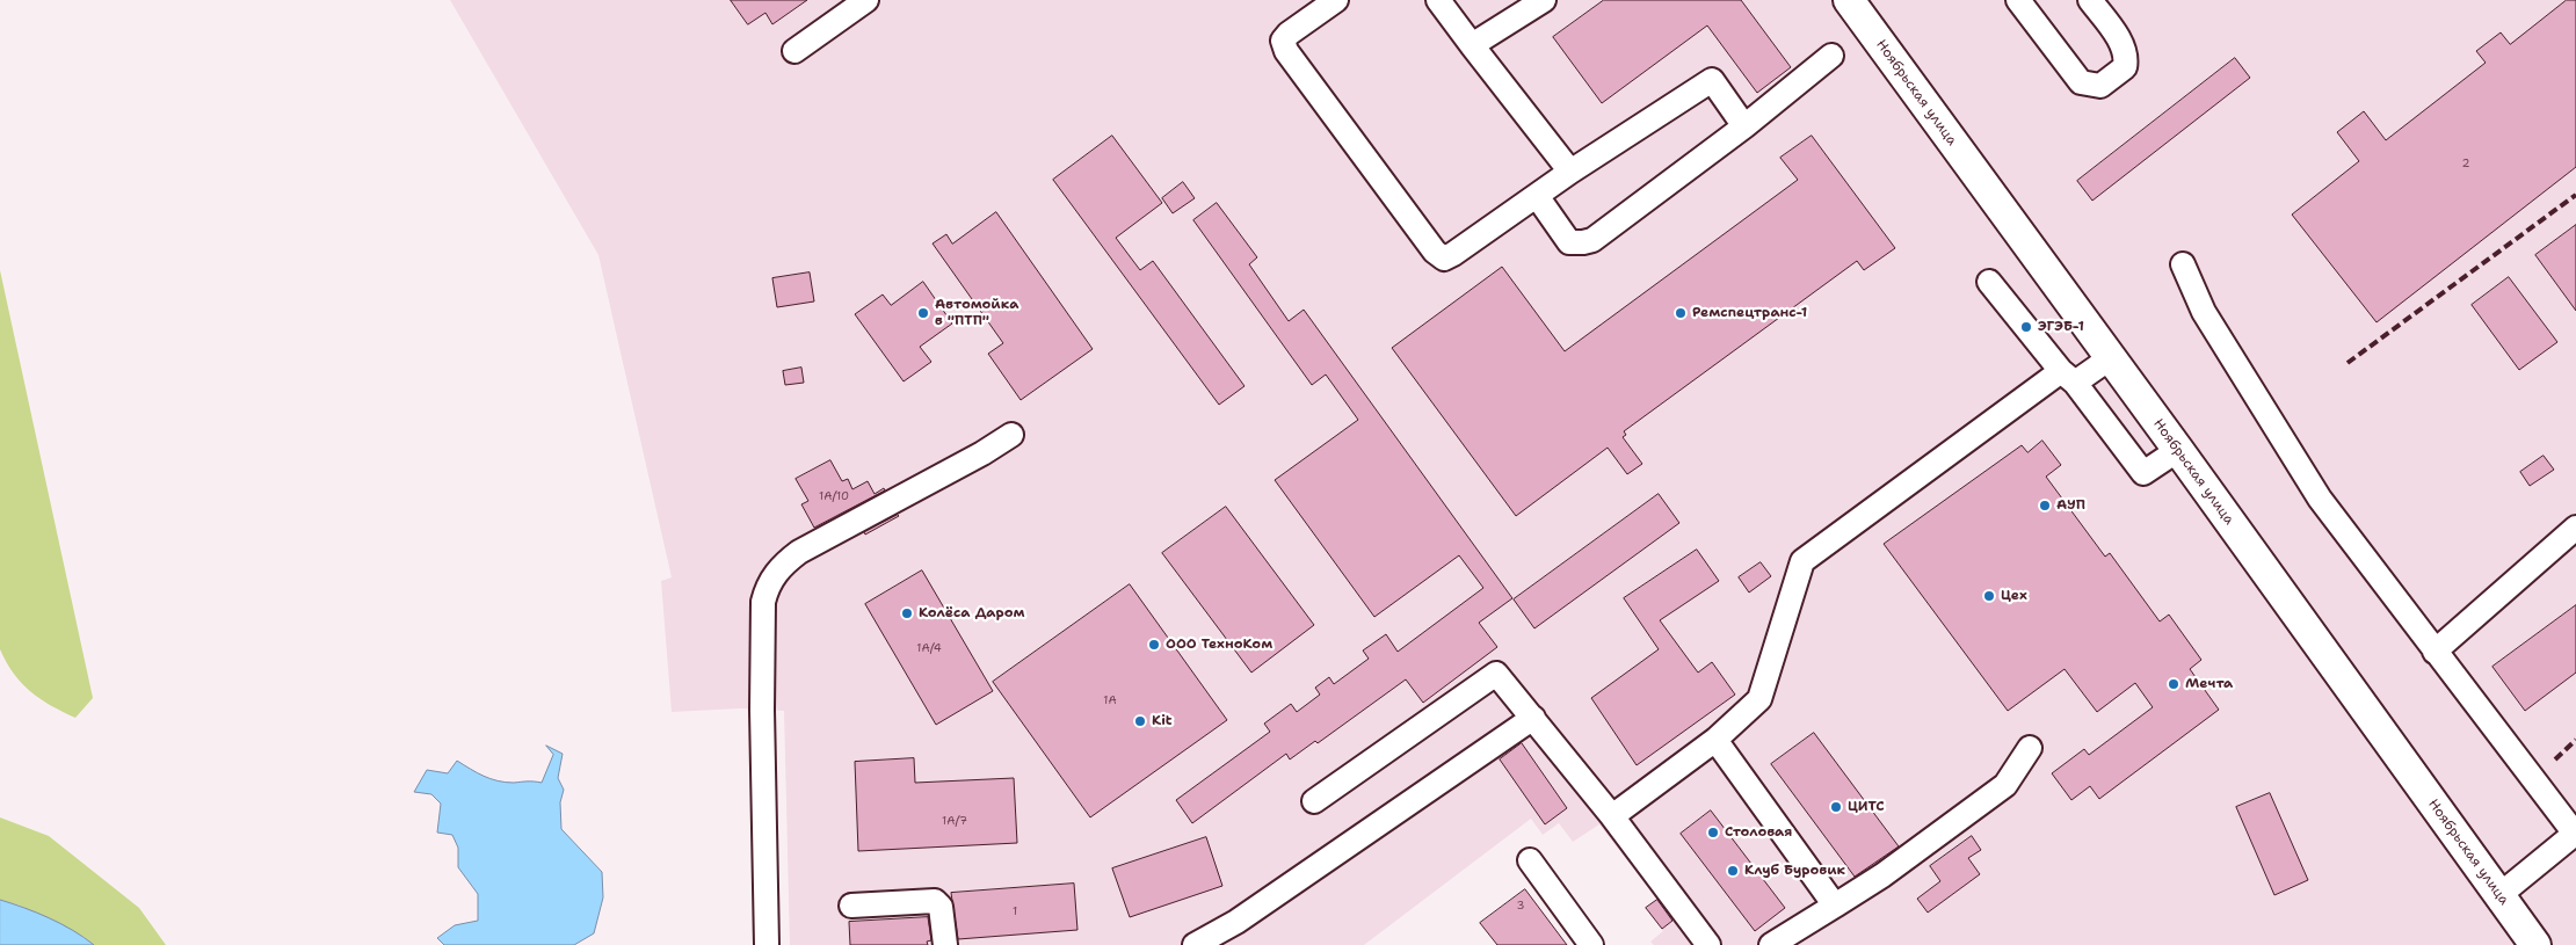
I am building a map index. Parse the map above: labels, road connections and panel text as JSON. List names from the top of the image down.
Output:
{
  "streets": {
    "main road": ["Ноябрьская улица"]
  },
  "places": [
    "Автомойка в \"ПТП\"",
    "Ремспецтранс-1",
    "ЭГЭБ-1",
    "АУП",
    "Цех",
    "Колёса Даром",
    "ООО ТехноКом",
    "Мечта",
    "Kit",
    "ЦИТС",
    "Столовая",
    "Клуб Буровик"
  ],
  "house_numbers": [
    "2",
    "1А/10",
    "1А/4",
    "1А",
    "1А/7",
    "3",
    "1"
  ]
}
